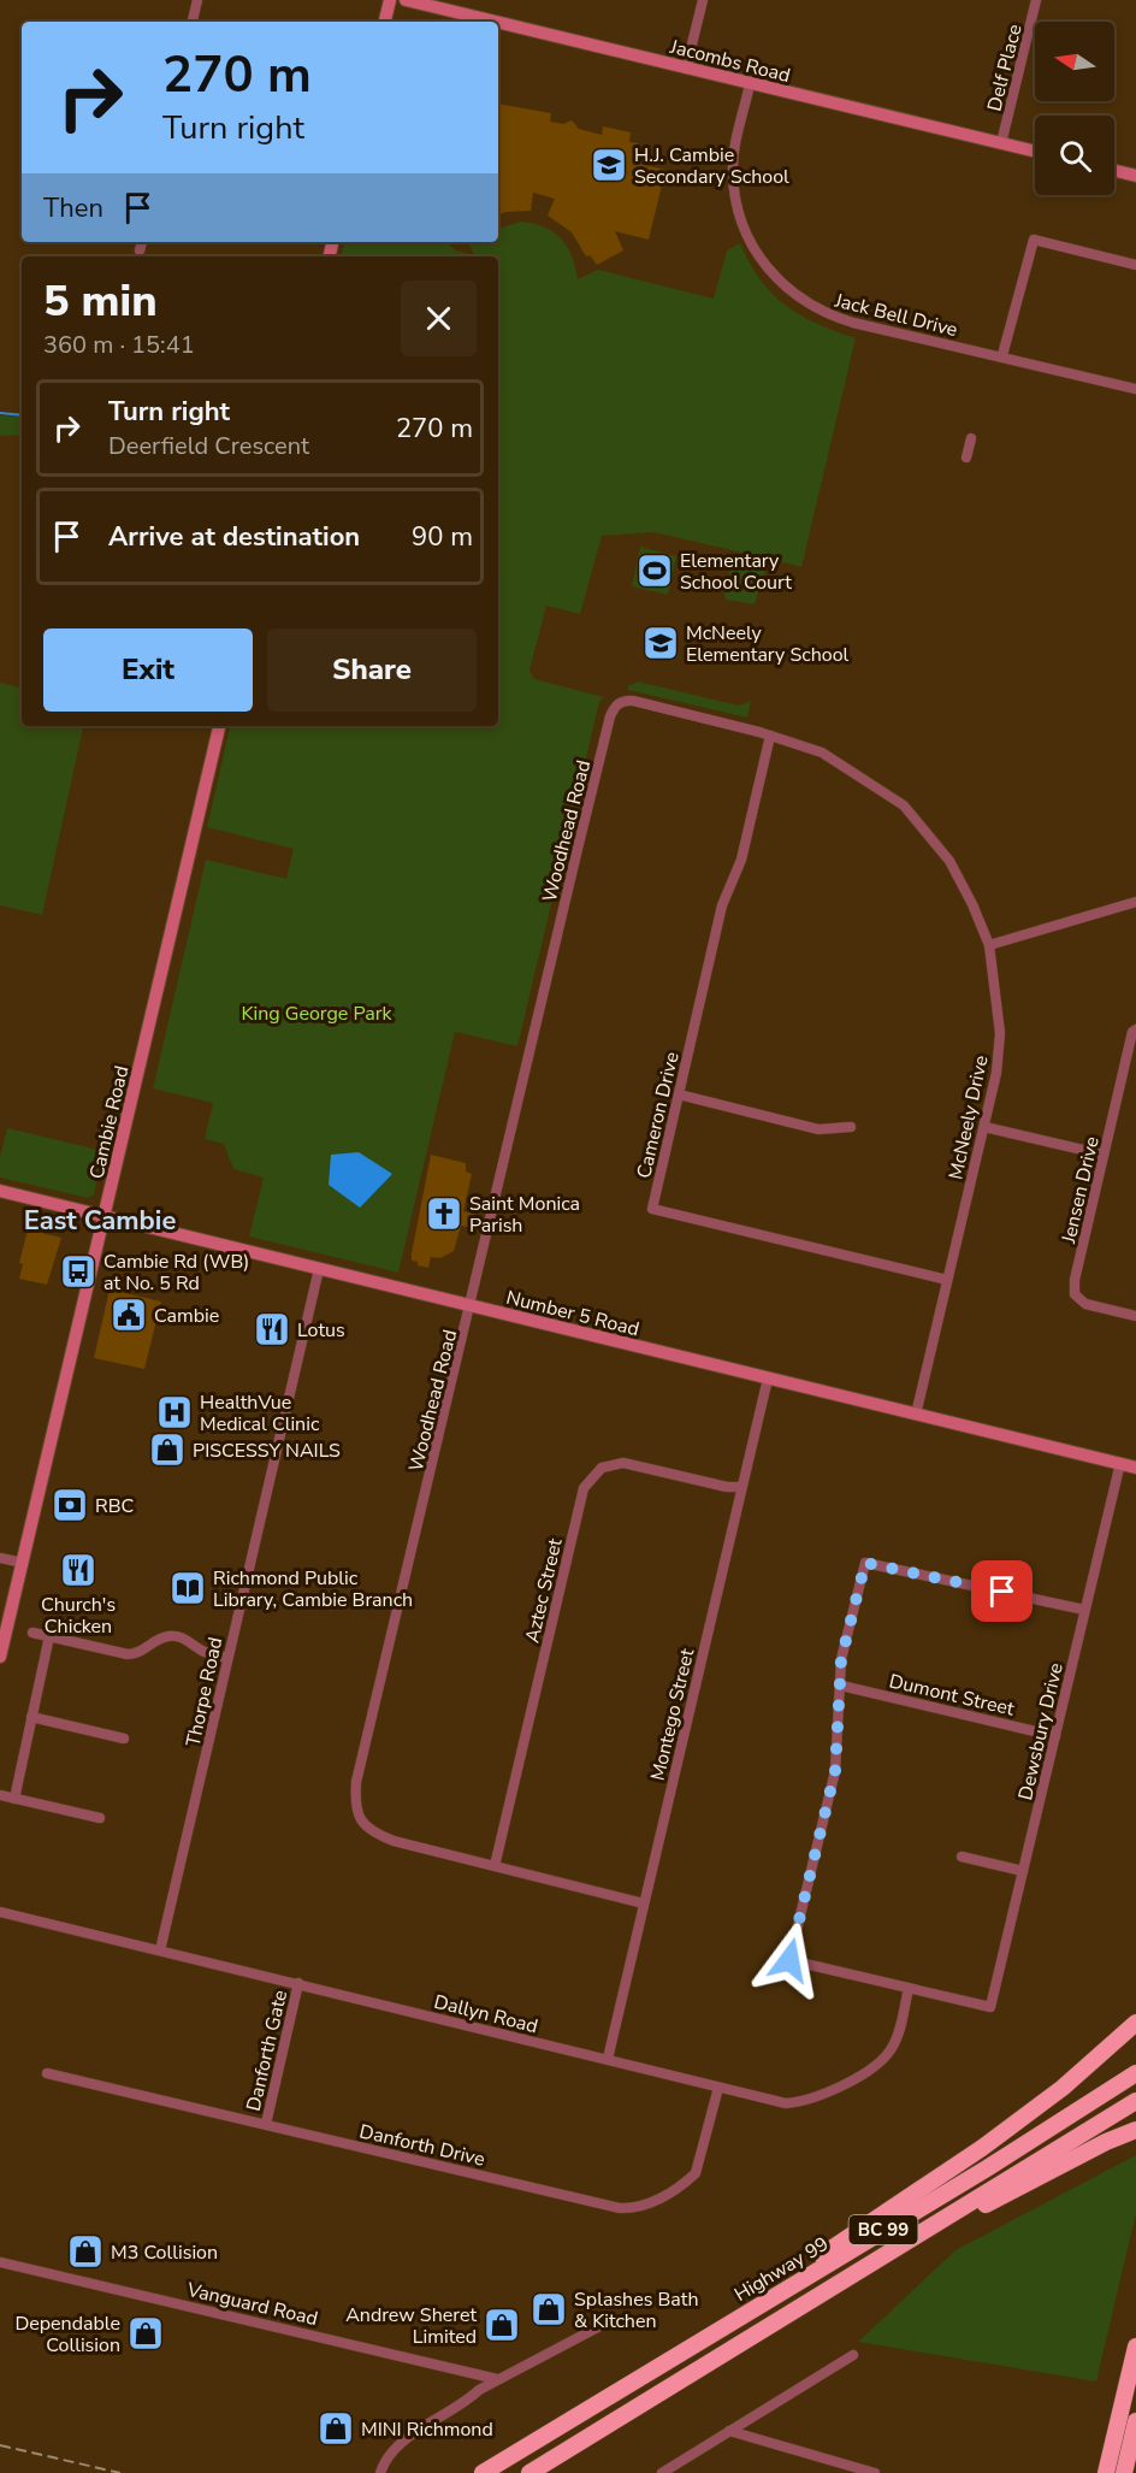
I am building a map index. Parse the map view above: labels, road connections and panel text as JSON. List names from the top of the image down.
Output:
{
  "streets": {
    "highway": ["BC 99", "Highway 99"],
    "main road": ["Jacombs Road", "Cambie Road", "Number 5 Road"],
    "street": [
      "Delf Place",
      "Jack Bell Drive",
      "Woodhead Road",
      "Cameron Drive",
      "McNeely Drive",
      "Jensen Drive",
      "Aztec Street",
      "Thorpe Road",
      "Dumont Street",
      "Montego Street",
      "Dewsbury Drive",
      "Dallyn Road",
      "Danforth Gate",
      "Danforth Drive",
      "Vanguard Road"
    ]
  },
  "crossings": [
    ["Jacombs Road", "Delf Place"],
    ["Jacombs Road", "Jack Bell Drive"],
    ["Woodhead Road", "McNeely Drive"],
    ["Woodhead Road", "Number 5 Road"],
    ["Woodhead Road", "Aztec Street"],
    ["Woodhead Road", "Montego Street"],
    ["Cameron Drive", "McNeely Drive"],
    ["McNeely Drive", "Number 5 Road"],
    ["Cambie Road", "Number 5 Road"],
    ["Number 5 Road", "Thorpe Road"],
    ["Number 5 Road", "Montego Street"],
    ["Number 5 Road", "Dewsbury Drive"],
    ["Aztec Street", "Montego Street"],
    ["Thorpe Road", "Dallyn Road"],
    ["Dumont Street", "Dewsbury Drive"],
    ["Montego Street", "Dallyn Road"],
    ["Dewsbury Drive", "Dallyn Road"],
    ["Dallyn Road", "Danforth Gate"],
    ["Dallyn Road", "Danforth Drive"],
    ["Danforth Gate", "Danforth Drive"]
  ],
  "districts": ["East Cambie"],
  "parks": ["King George Park"],
  "places": {
    "school or university": ["H.J. Cambie Secondary School", "McNeely Elementary School"],
    "sports": ["Elementary School Court"],
    "church": ["Saint Monica Parish"],
    "bus stop": ["Cambie Rd (WB) at No. 5 Rd"],
    "public building": ["Cambie"],
    "restaurant": ["Lotus", "Church's Chicken"],
    "hospital": ["HealthVue Medical Clinic"],
    "shop": [
      "PISCESSY NAILS",
      "M3 Collision",
      "Splashes Bath & Kitchen",
      "Andrew Sheret Limited",
      "Dependable Collision",
      "MINI Richmond"
    ],
    "bank": ["RBC"],
    "library": ["Richmond Public Library, Cambie Branch"]
  },
  "north": "left",
  "page": {
    "turn": ["270 m", "Turn right"],
    "then": "Then",
    "heading": ["5 min", "360 m · 15:41"],
    "list": [
      {
        "name": "Turn right",
        "note": "Deerfield Crescent",
        "value": "270 m"
      },
      {
        "name": "Arrive at destination",
        "value": "90 m"
      }
    ],
    "buttons": ["Exit", "Share"]
  }
}
